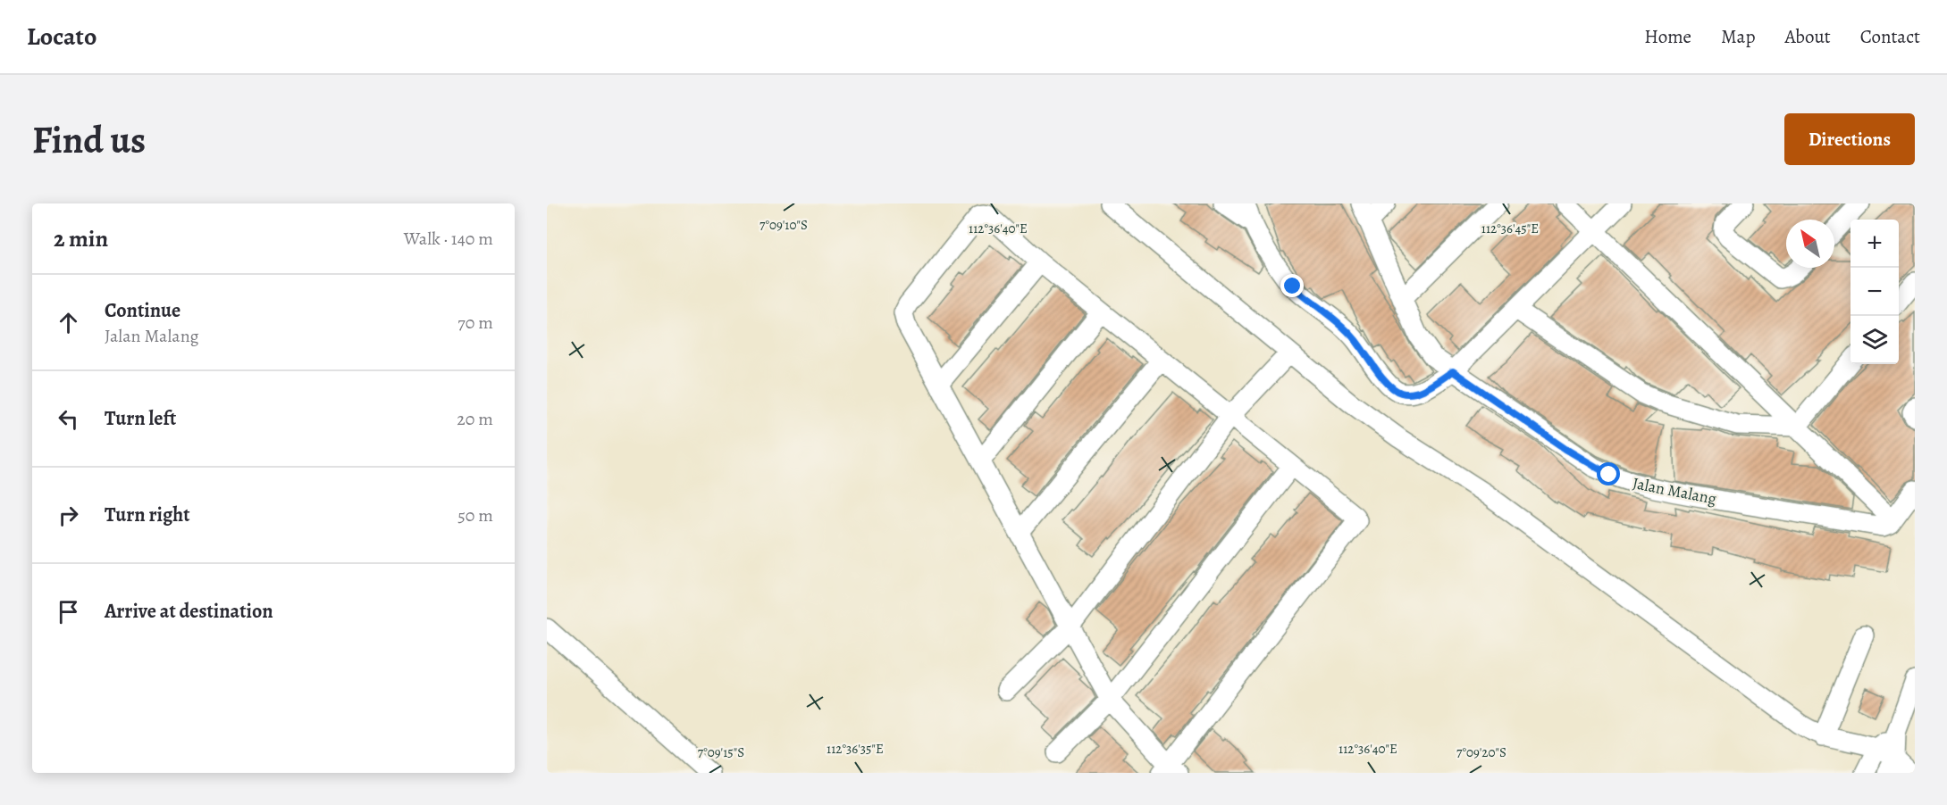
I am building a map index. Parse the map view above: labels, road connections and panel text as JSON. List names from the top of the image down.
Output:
{
  "streets": {
    "street": ["Jalan Malang"]
  },
  "north": "top left",
  "page": {
    "header": "Locato",
    "nav": [
      "Home",
      "Map",
      "About",
      "Contact"
    ],
    "buttons": "Directions",
    "title": "Find us",
    "heading": ["2 min", "Walk · 140 m"],
    "map_buttons": ["+", "−"],
    "list": [
      ["Continue", "Jalan Malang", "70 m"],
      ["Turn left", "20 m"],
      ["Turn right", "50 m"],
      "Arrive at destination"
    ]
  },
  "coordinates": [
    "7°09'10\"S",
    "112°36'40\"E",
    "112°36'45\"E",
    "112°36'35\"E",
    "7°09'15\"S",
    "7°09'20\"S"
  ]
}
